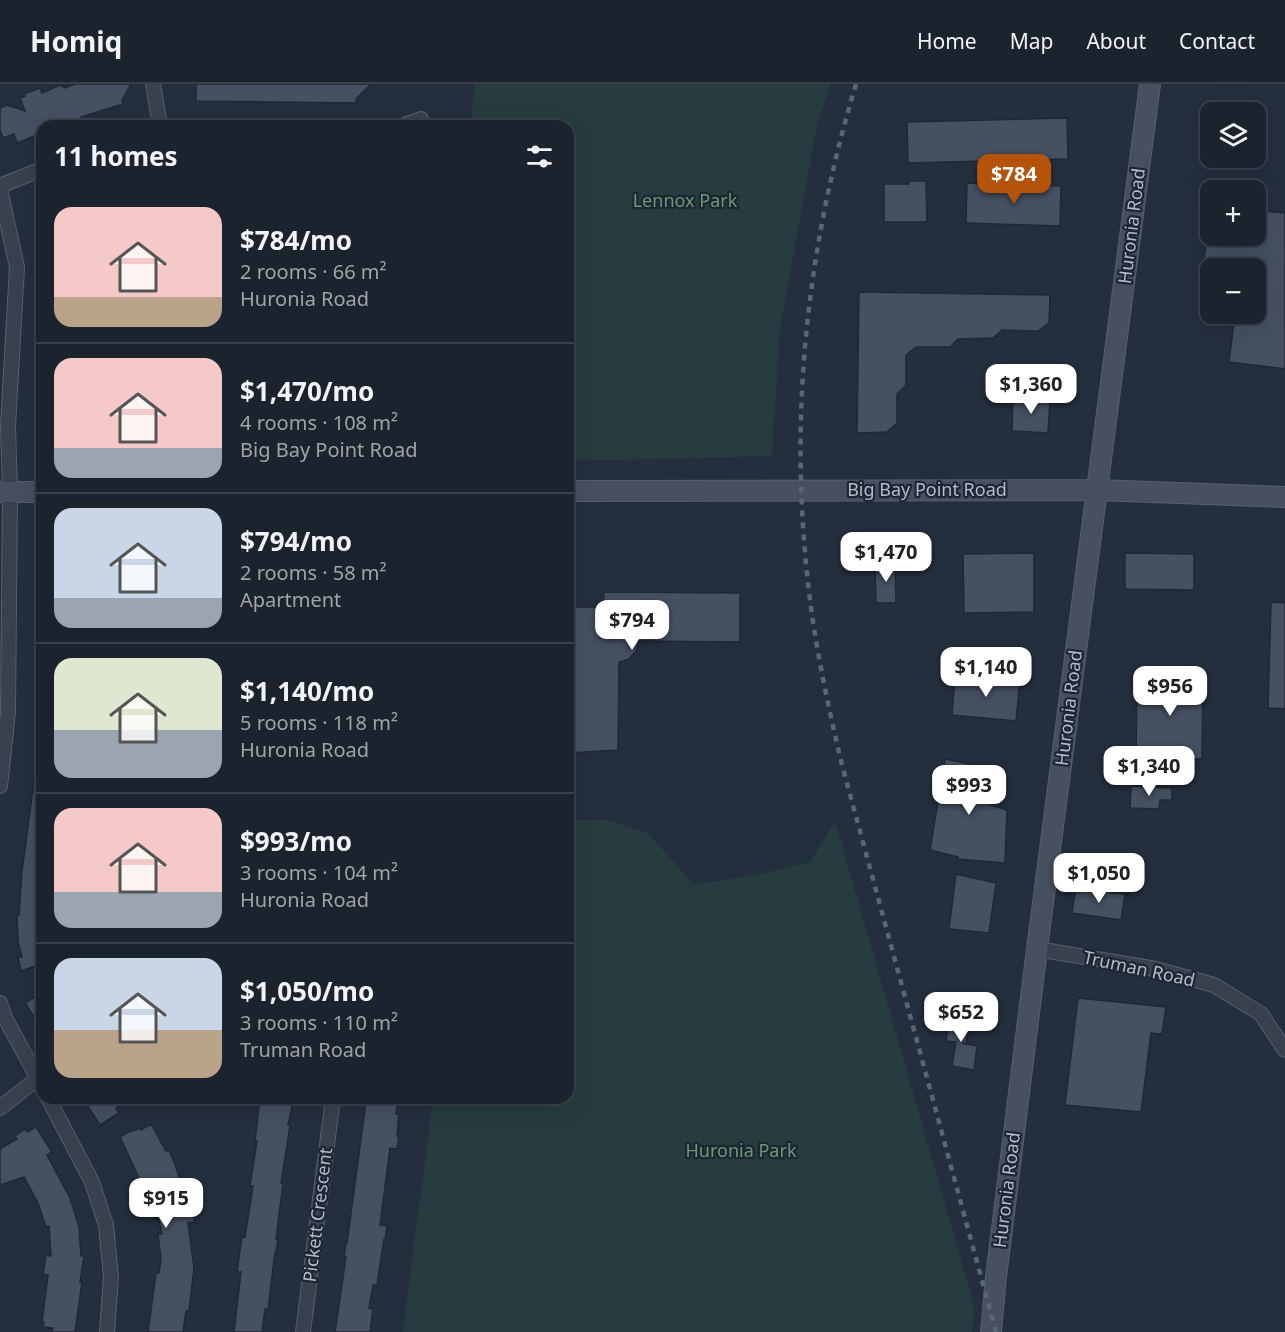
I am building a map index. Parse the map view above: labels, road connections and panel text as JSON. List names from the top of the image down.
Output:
{
  "streets": {
    "main road": ["Huronia Road", "Big Bay Point Road"],
    "street": ["Truman Road", "Pickett Crescent"]
  },
  "crossings": [
    ["Huronia Road", "Big Bay Point Road"],
    ["Huronia Road", "Truman Road"]
  ],
  "parks": ["Lennox Park", "Huronia Park"],
  "page": {
    "header": "Homiq",
    "nav": [
      "Home",
      "Map",
      "About",
      "Contact"
    ],
    "map_buttons": ["+", "−"],
    "heading": "11 homes",
    "price": [
      "$784",
      "$1,360",
      "$1,470",
      "$794",
      "$1,140",
      "$956",
      "$1,340",
      "$993",
      "$1,050",
      "$652",
      "$915"
    ],
    "list": [
      {
        "name": "$784/mo",
        "note": "2 rooms · 66 m² · Huronia Road"
      },
      {
        "name": "$1,470/mo",
        "note": "4 rooms · 108 m² · Big Bay Point Road"
      },
      {
        "name": "$794/mo",
        "note": "2 rooms · 58 m² · Apartment"
      },
      {
        "name": "$1,140/mo",
        "note": "5 rooms · 118 m² · Huronia Road"
      },
      {
        "name": "$993/mo",
        "note": "3 rooms · 104 m² · Huronia Road"
      },
      {
        "name": "$1,050/mo",
        "note": "3 rooms · 110 m² · Truman Road"
      }
    ]
  }
}
